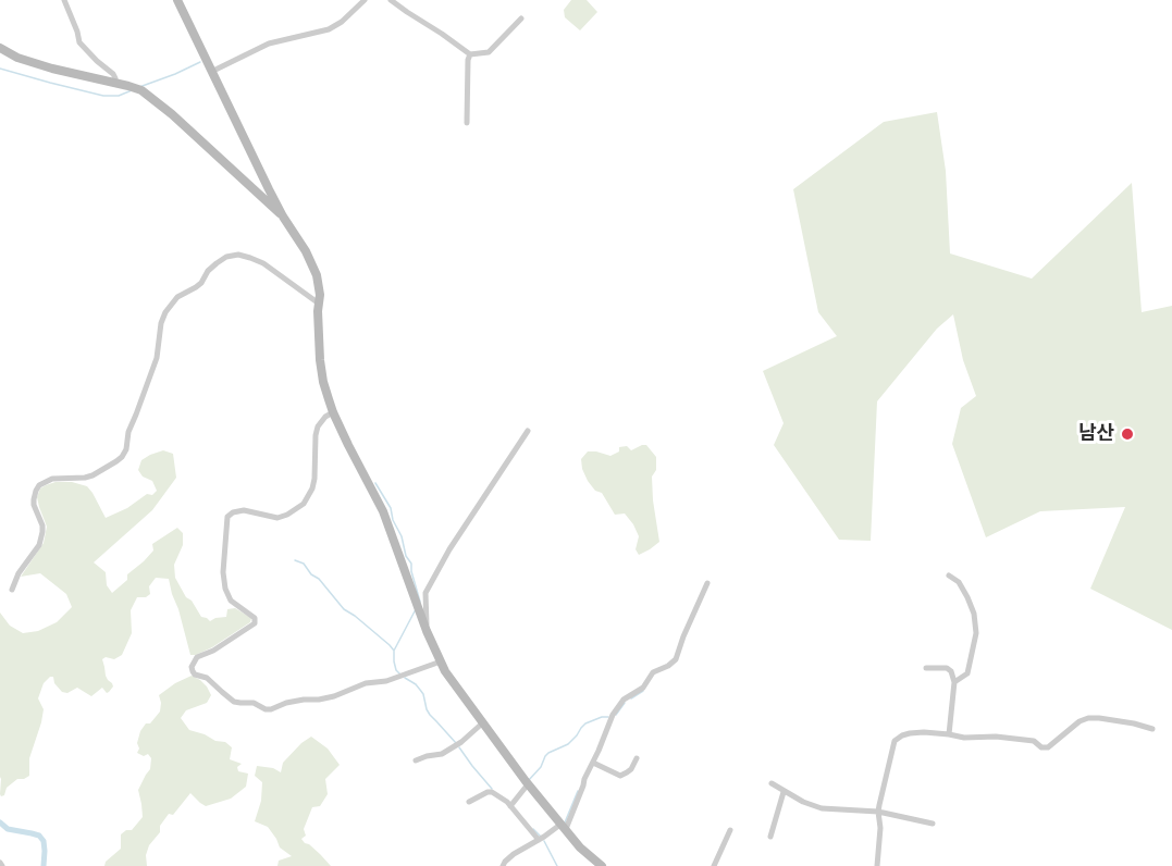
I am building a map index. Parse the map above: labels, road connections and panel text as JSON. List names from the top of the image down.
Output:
{
  "places": ["남산"]
}
